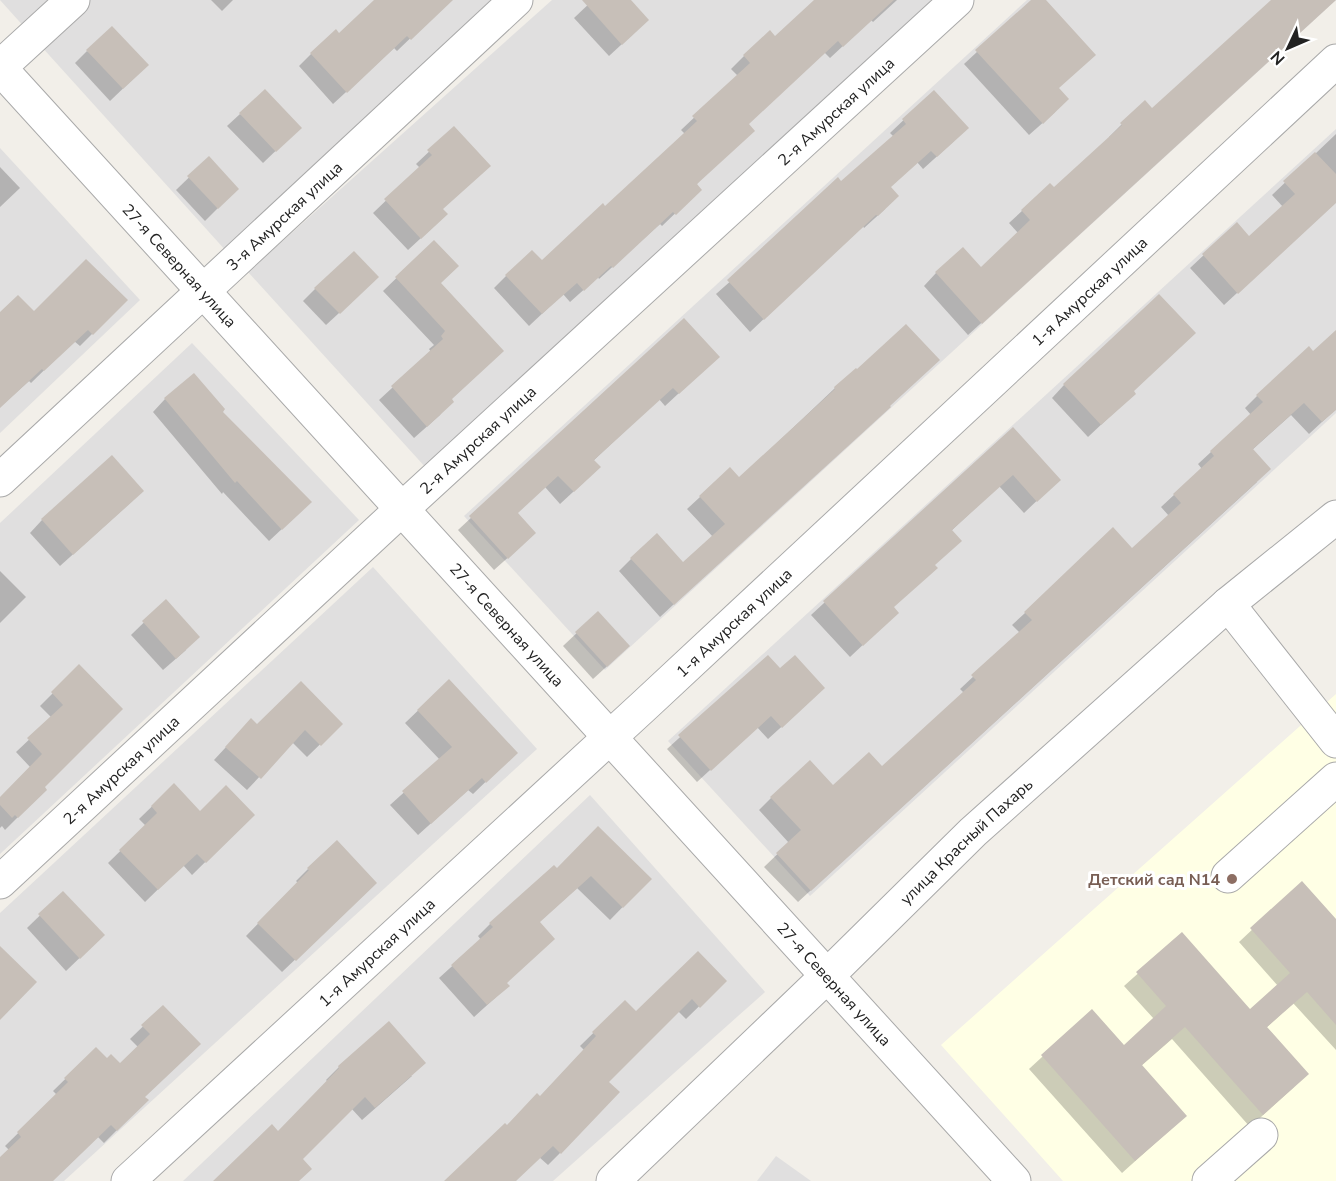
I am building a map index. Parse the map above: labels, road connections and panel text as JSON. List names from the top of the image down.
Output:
{
  "streets": {
    "street": [
      "2-я Амурская улица",
      "3-я Амурская улица",
      "27-я Северная улица",
      "1-я Амурская улица",
      "улица Красный Пахарь"
    ]
  },
  "crossings": [
    ["2-я Амурская улица", "27-я Северная улица"],
    ["3-я Амурская улица", "27-я Северная улица"],
    ["27-я Северная улица", "1-я Амурская улица"],
    ["27-я Северная улица", "улица Красный Пахарь"]
  ],
  "places": ["Детский сад N14"],
  "north": "bottom left"
}
